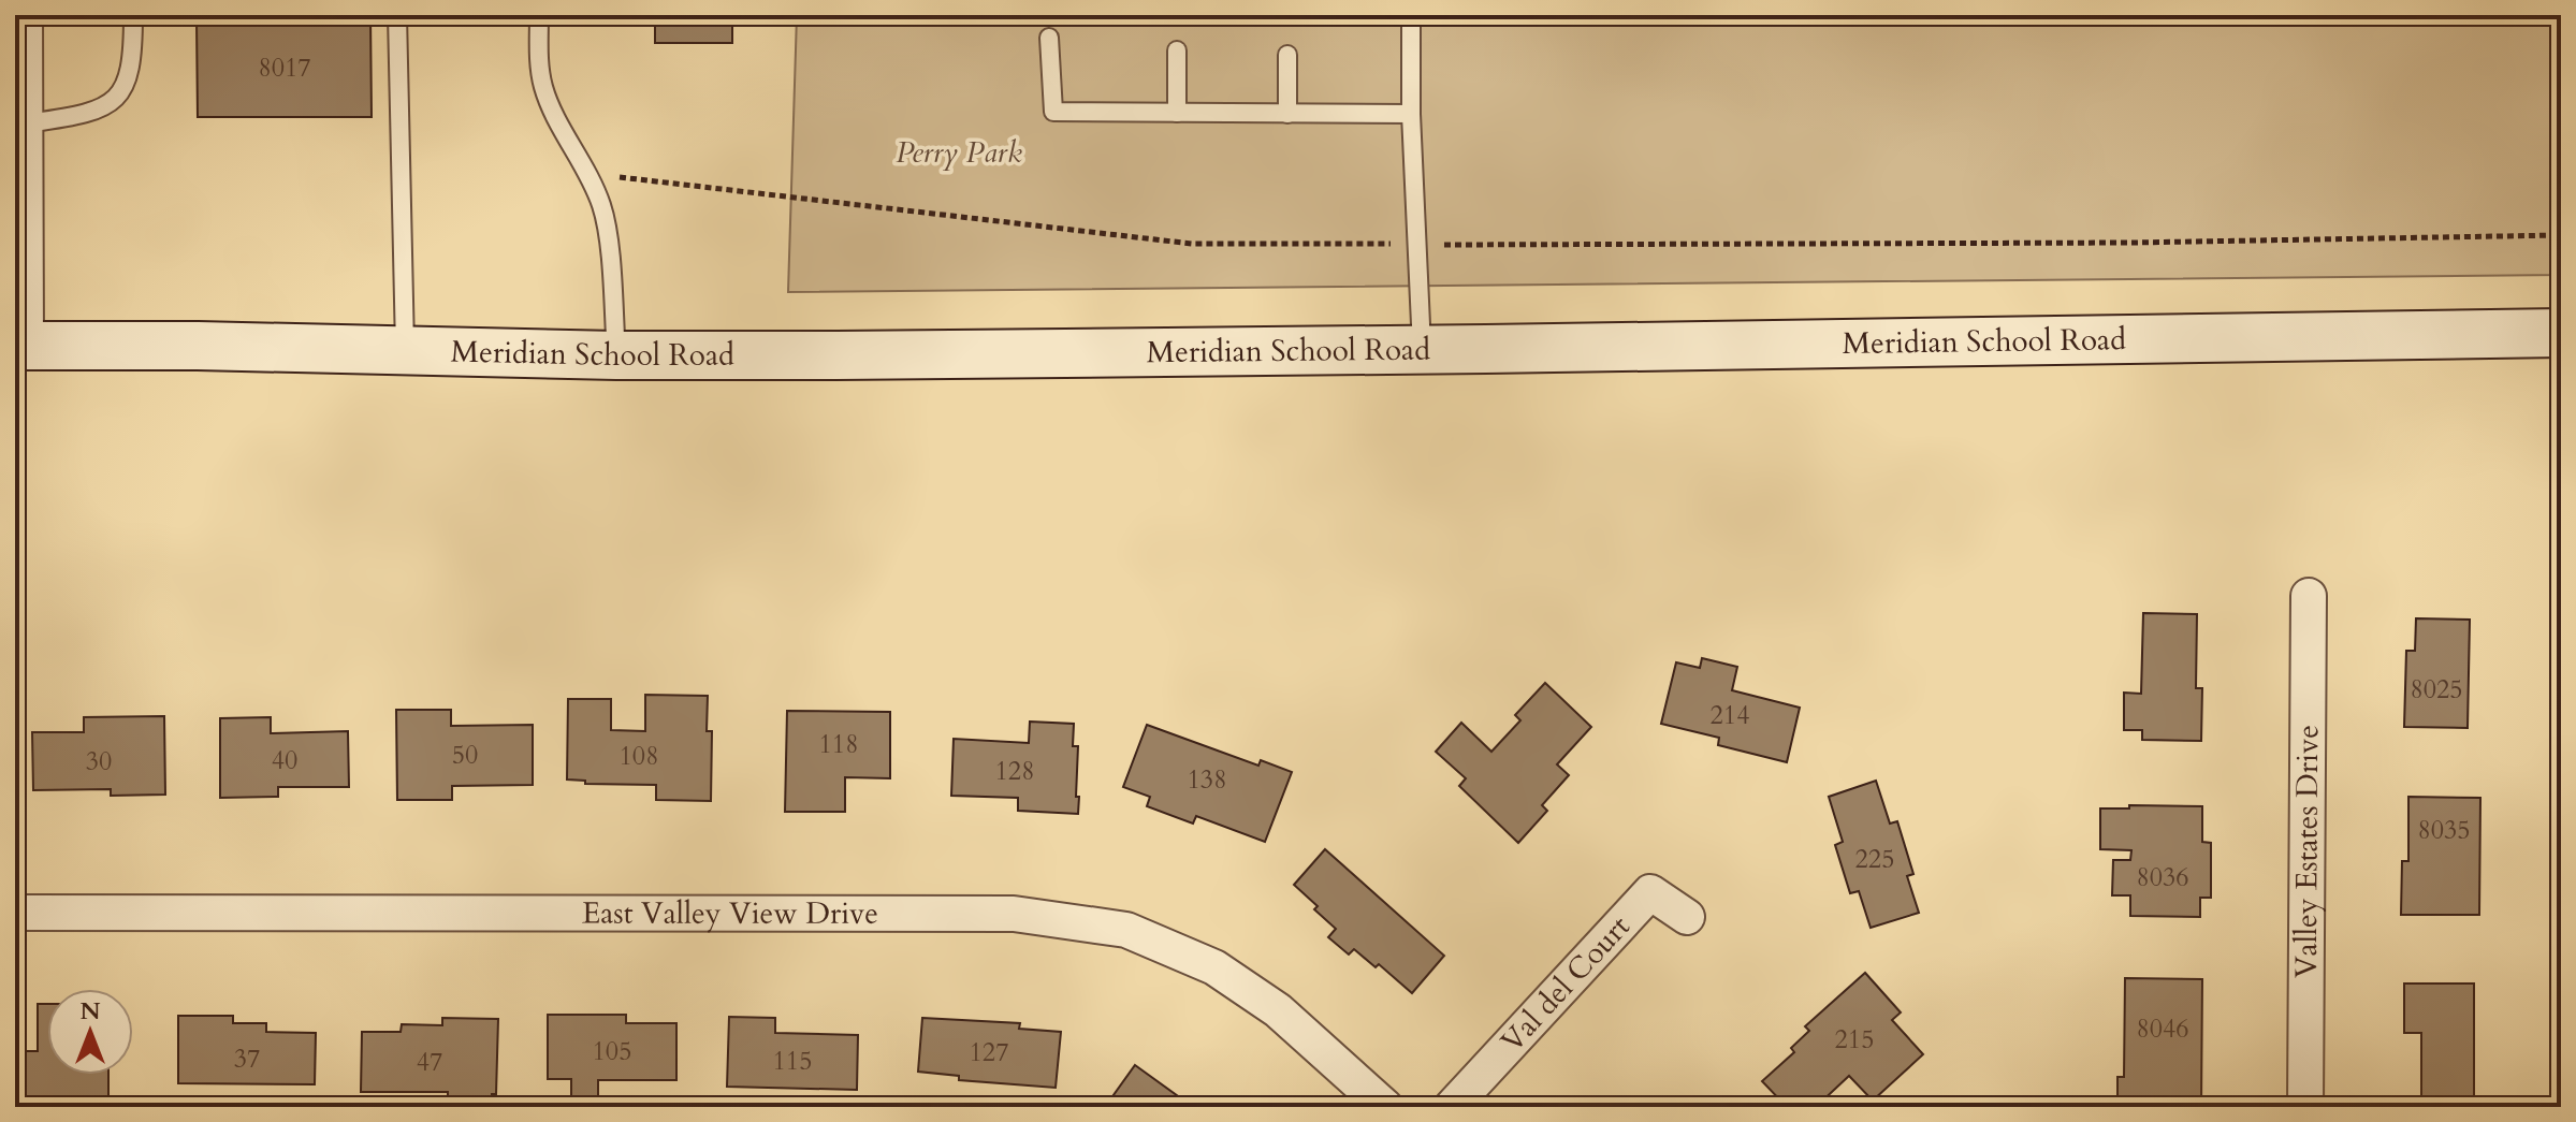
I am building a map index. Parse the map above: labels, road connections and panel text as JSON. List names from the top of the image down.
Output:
{
  "streets": {
    "main road": ["Meridian School Road"],
    "street": ["Valley Estates Drive", "East Valley View Drive", "Val del Court"]
  },
  "parks": ["Perry Park"],
  "house_numbers": [
    "8017",
    "8025",
    "214",
    "118",
    "50",
    "108",
    "40",
    "30",
    "128",
    "138",
    "8035",
    "225",
    "8036",
    "8046",
    "215",
    "105",
    "127",
    "37",
    "115",
    "47"
  ],
  "north": "top"
}
